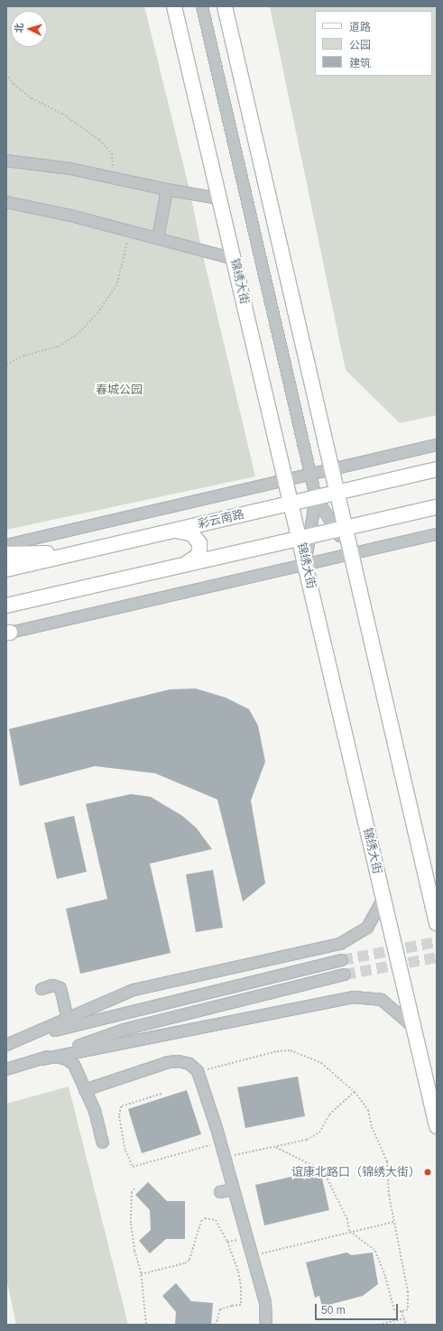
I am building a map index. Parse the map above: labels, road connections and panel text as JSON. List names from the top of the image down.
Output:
{
  "streets": {
    "main road": ["锦绣大街", "彩云南路"]
  },
  "crossings": [
    ["锦绣大街", "彩云南路"]
  ],
  "parks": ["春城公园"],
  "places": ["谊康北路口（锦绣大街）"],
  "legend": ["道路", "公园", "建筑"],
  "scale_bar": "50 m",
  "north": "left"
}
